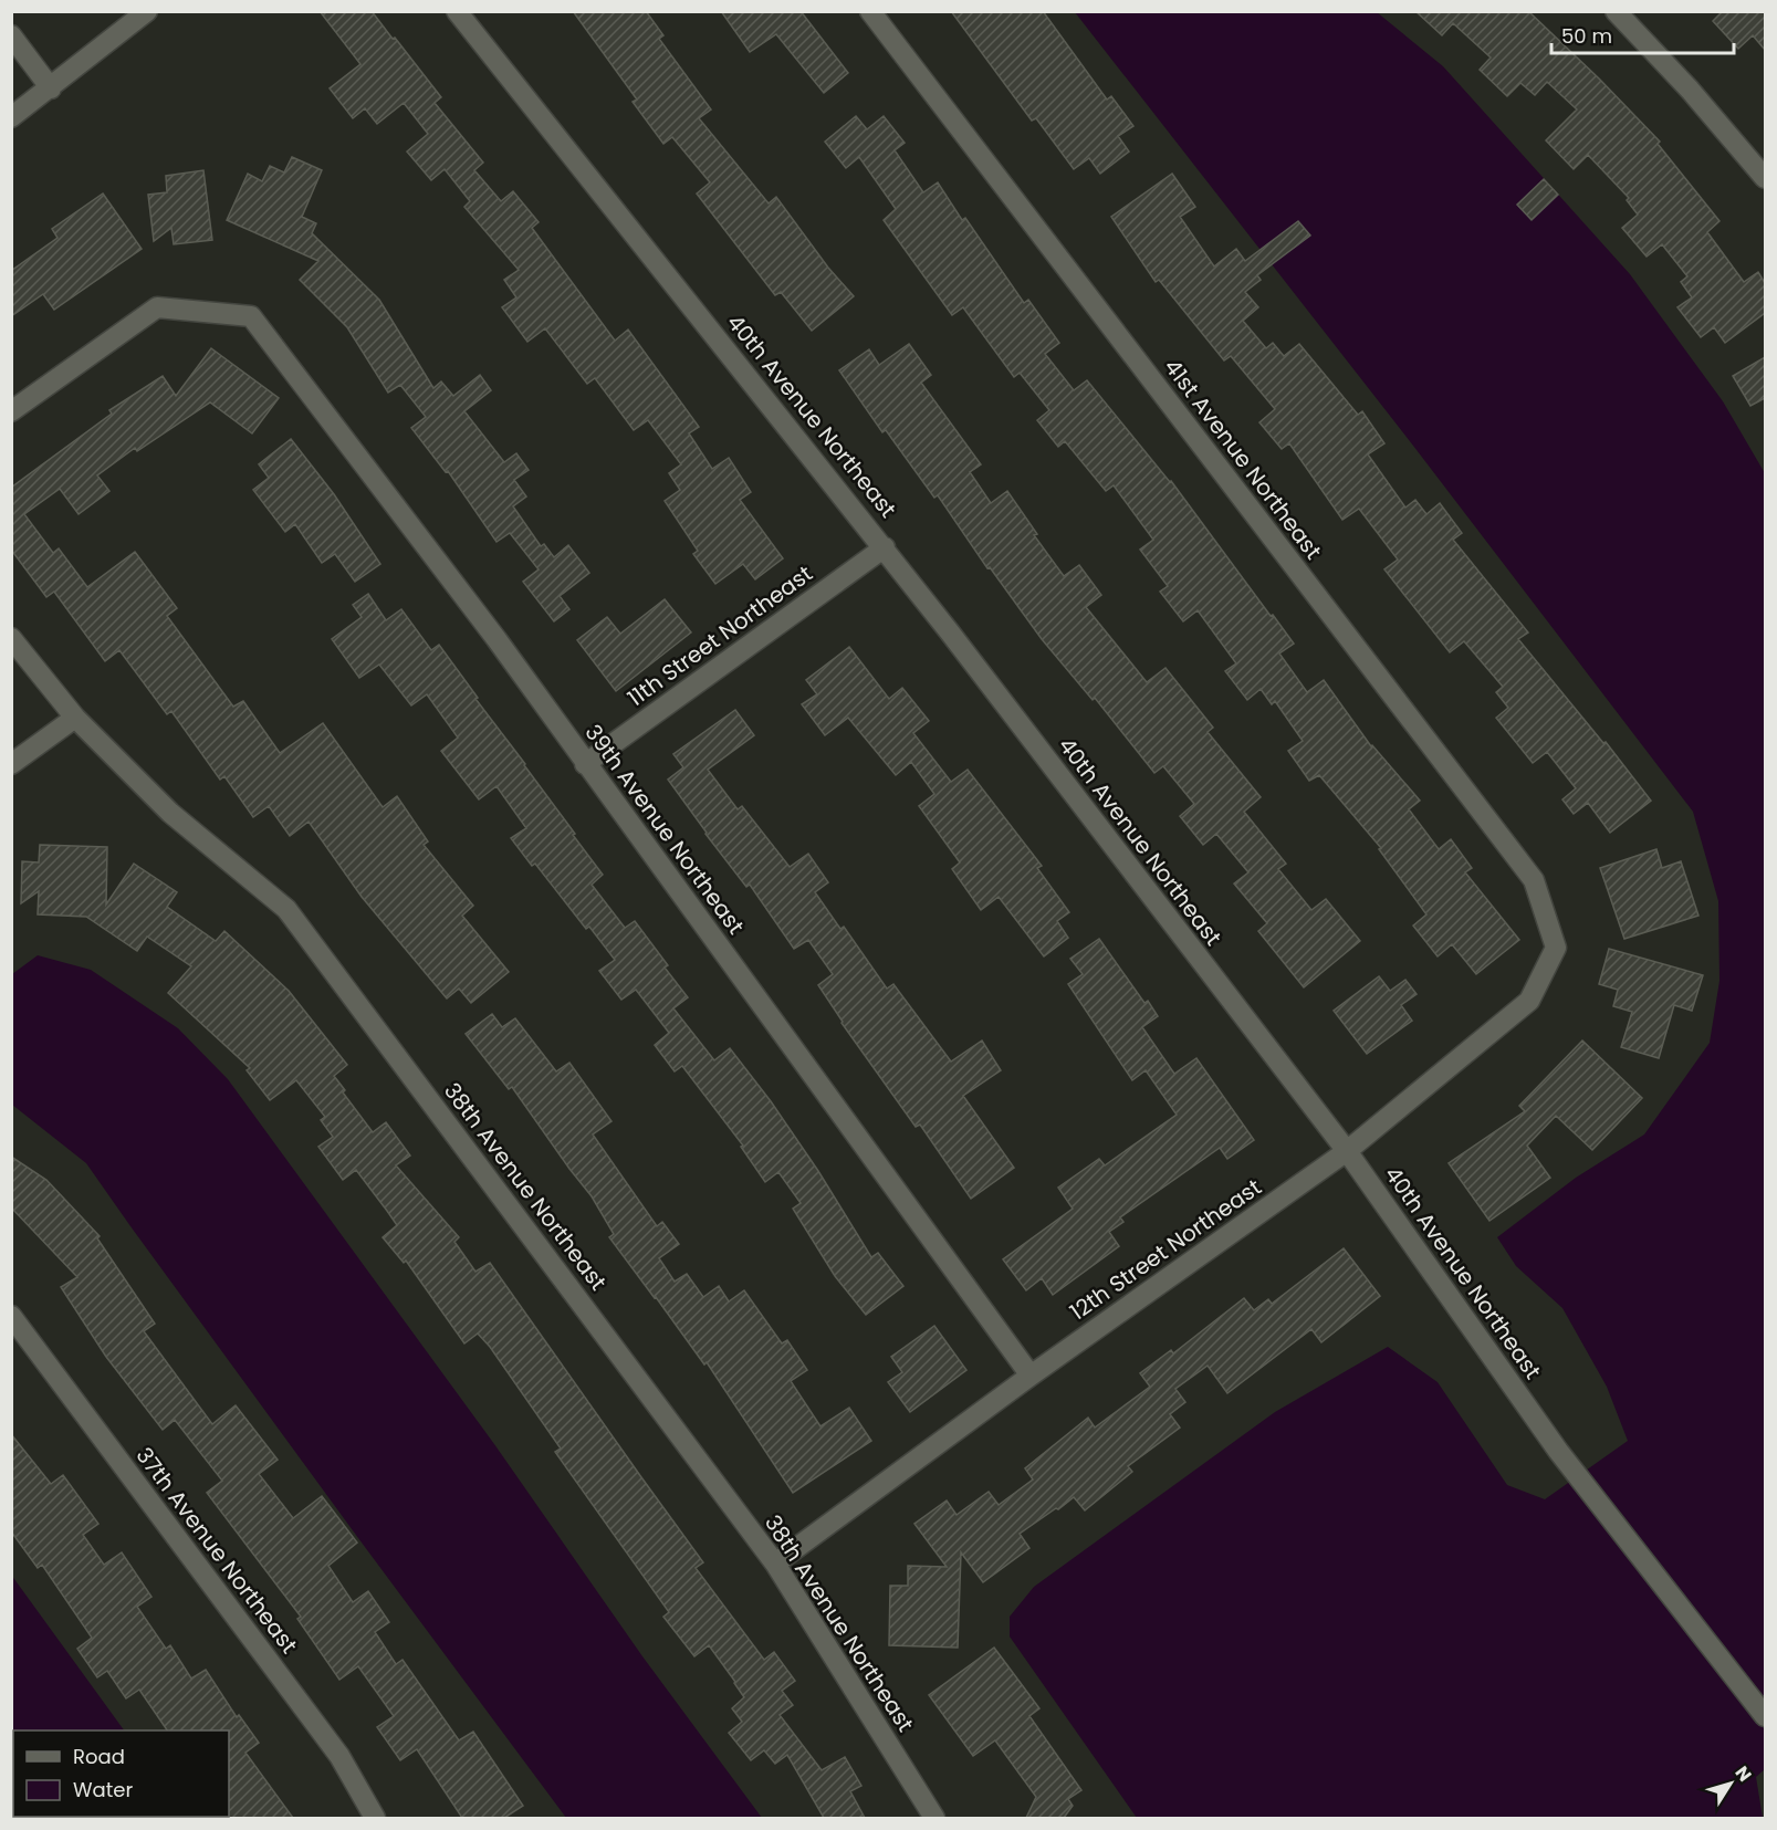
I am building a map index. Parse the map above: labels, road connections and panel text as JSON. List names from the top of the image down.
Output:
{
  "streets": {
    "street": [
      "40th Avenue Northeast",
      "41st Avenue Northeast",
      "11th Street Northeast",
      "39th Avenue Northeast",
      "38th Avenue Northeast",
      "12th Street Northeast",
      "37th Avenue Northeast"
    ]
  },
  "crossings": [
    ["40th Avenue Northeast", "11th Street Northeast"],
    ["40th Avenue Northeast", "12th Street Northeast"],
    ["41st Avenue Northeast", "12th Street Northeast"],
    ["11th Street Northeast", "39th Avenue Northeast"],
    ["39th Avenue Northeast", "12th Street Northeast"],
    ["38th Avenue Northeast", "12th Street Northeast"]
  ],
  "legend": ["Road", "Water"],
  "scale_bar": "50 m",
  "north": "top right"
}
